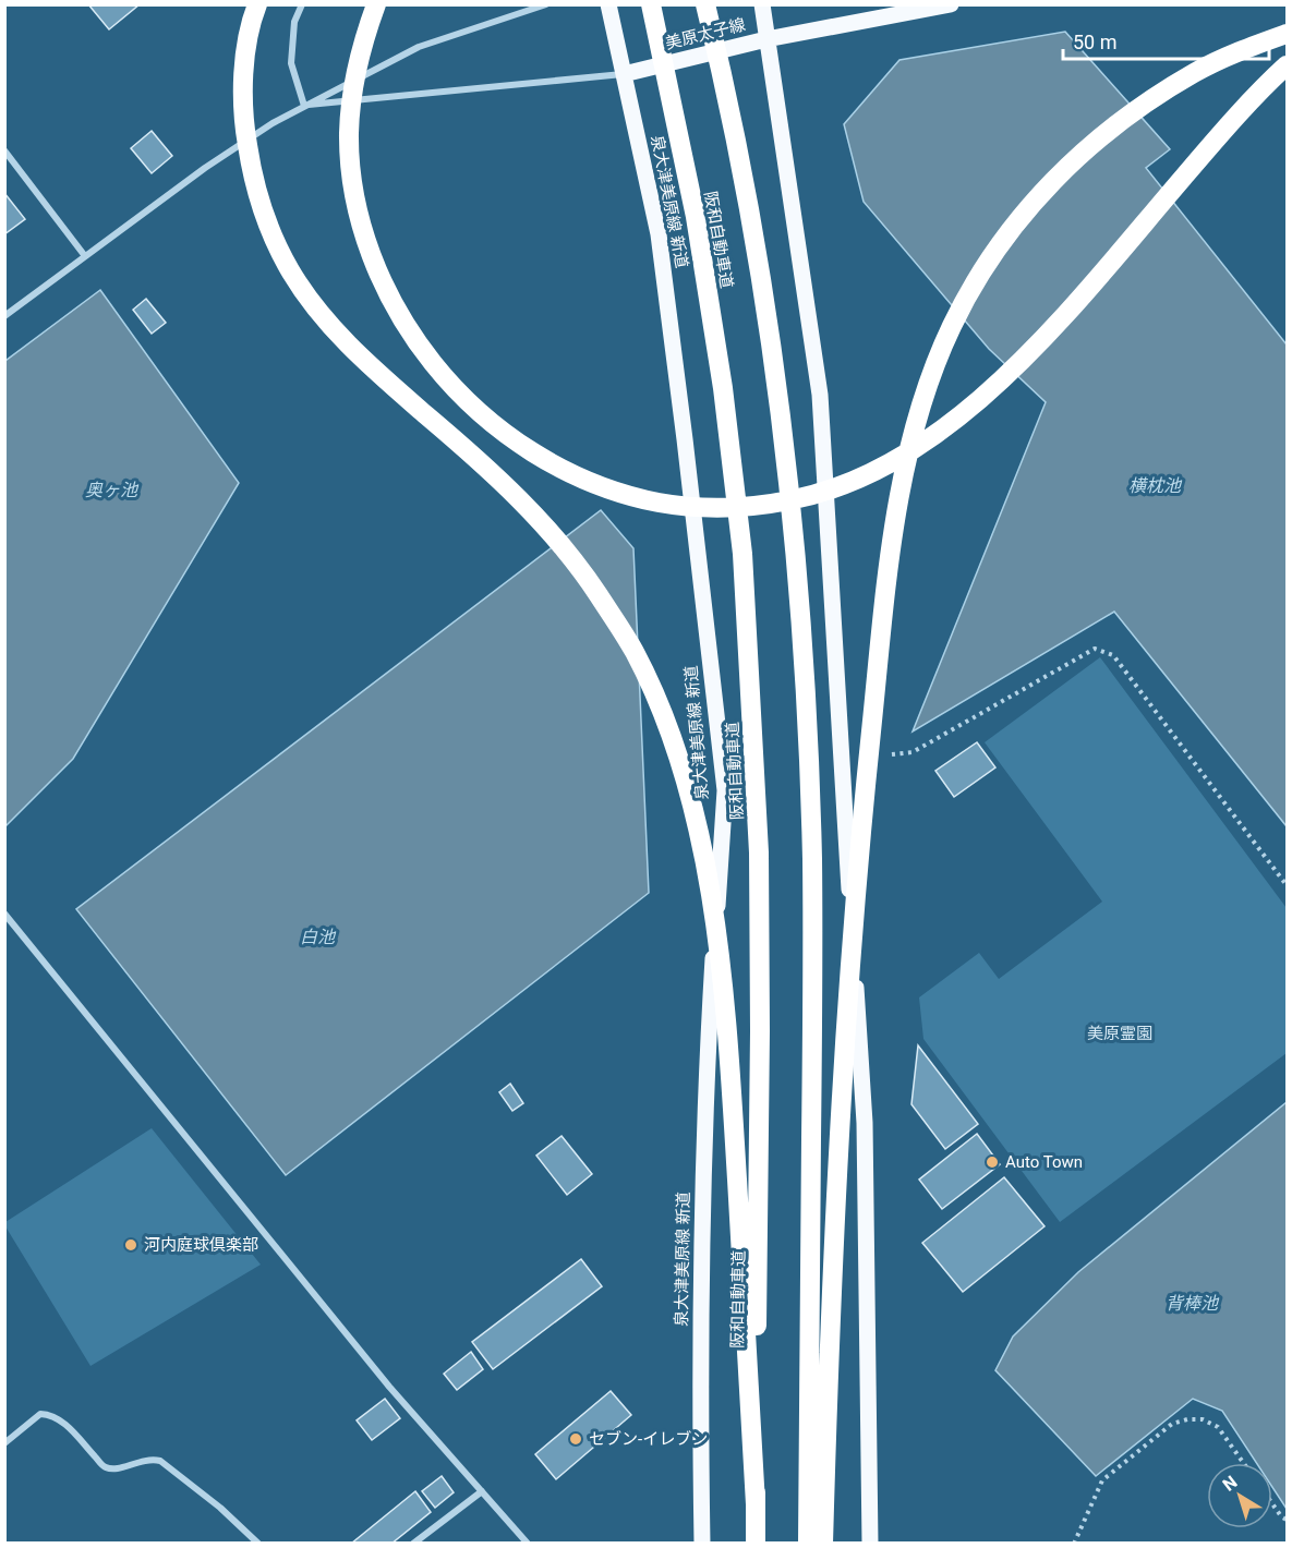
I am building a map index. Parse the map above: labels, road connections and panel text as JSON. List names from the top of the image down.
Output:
{
  "streets": {
    "highway": ["阪和自動車道"],
    "main road": ["美原太子線", "泉大津美原線 新道"]
  },
  "crossings": [
    ["美原太子線", "泉大津美原線 新道"]
  ],
  "water": [
    "横枕池",
    "奥ヶ池",
    "白池",
    "背棒池"
  ],
  "parks": ["美原霊園"],
  "places": ["Auto Town", "河内庭球倶楽部", "セブン-イレブン"],
  "scale_bar": "50 m",
  "north": "top left"
}
